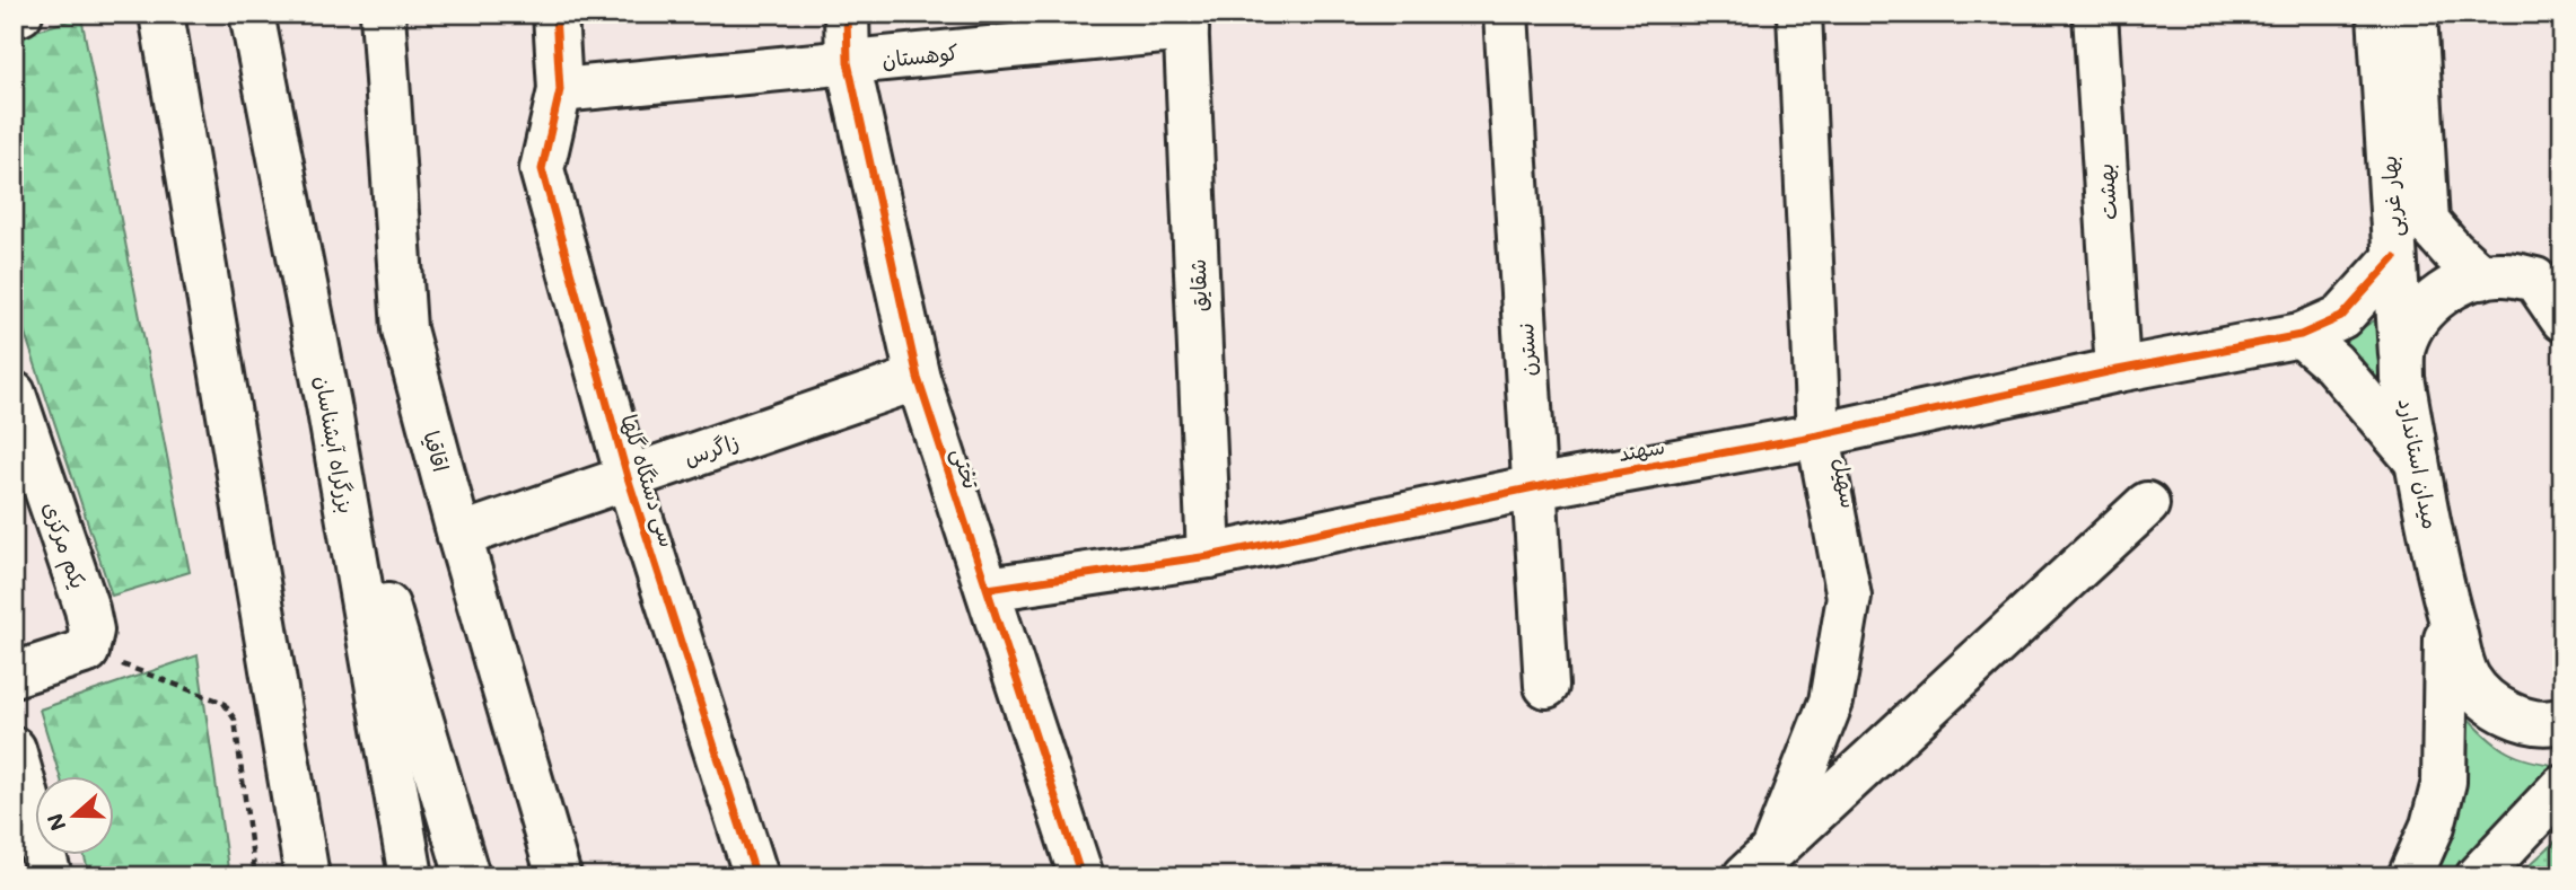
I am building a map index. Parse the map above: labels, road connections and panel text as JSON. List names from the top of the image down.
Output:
{
  "streets": {
    "main road": [
      "کوهستان",
      "بهشت",
      "بهار غربی",
      "شقایق",
      "نسترن",
      "بزرگراه آبشناسان",
      "زاگرس",
      "سهند",
      "اقاقیا",
      "میدان استاندارد",
      "تختی",
      "سی دستگاه گلها",
      "سهیل",
      "یکم مرکزی"
    ]
  },
  "crossings": [
    ["کوهستان", "شقایق"],
    ["کوهستان", "تختی"],
    ["کوهستان", "سی دستگاه گلها"],
    ["بهشت", "سهند"],
    ["بهار غربی", "سهند"],
    ["بهار غربی", "میدان استاندارد"],
    ["شقایق", "سهند"],
    ["نسترن", "سهند"],
    ["زاگرس", "اقاقیا"],
    ["زاگرس", "تختی"],
    ["زاگرس", "سی دستگاه گلها"],
    ["سهند", "تختی"],
    ["سهند", "سهیل"]
  ],
  "north": "left"
}
